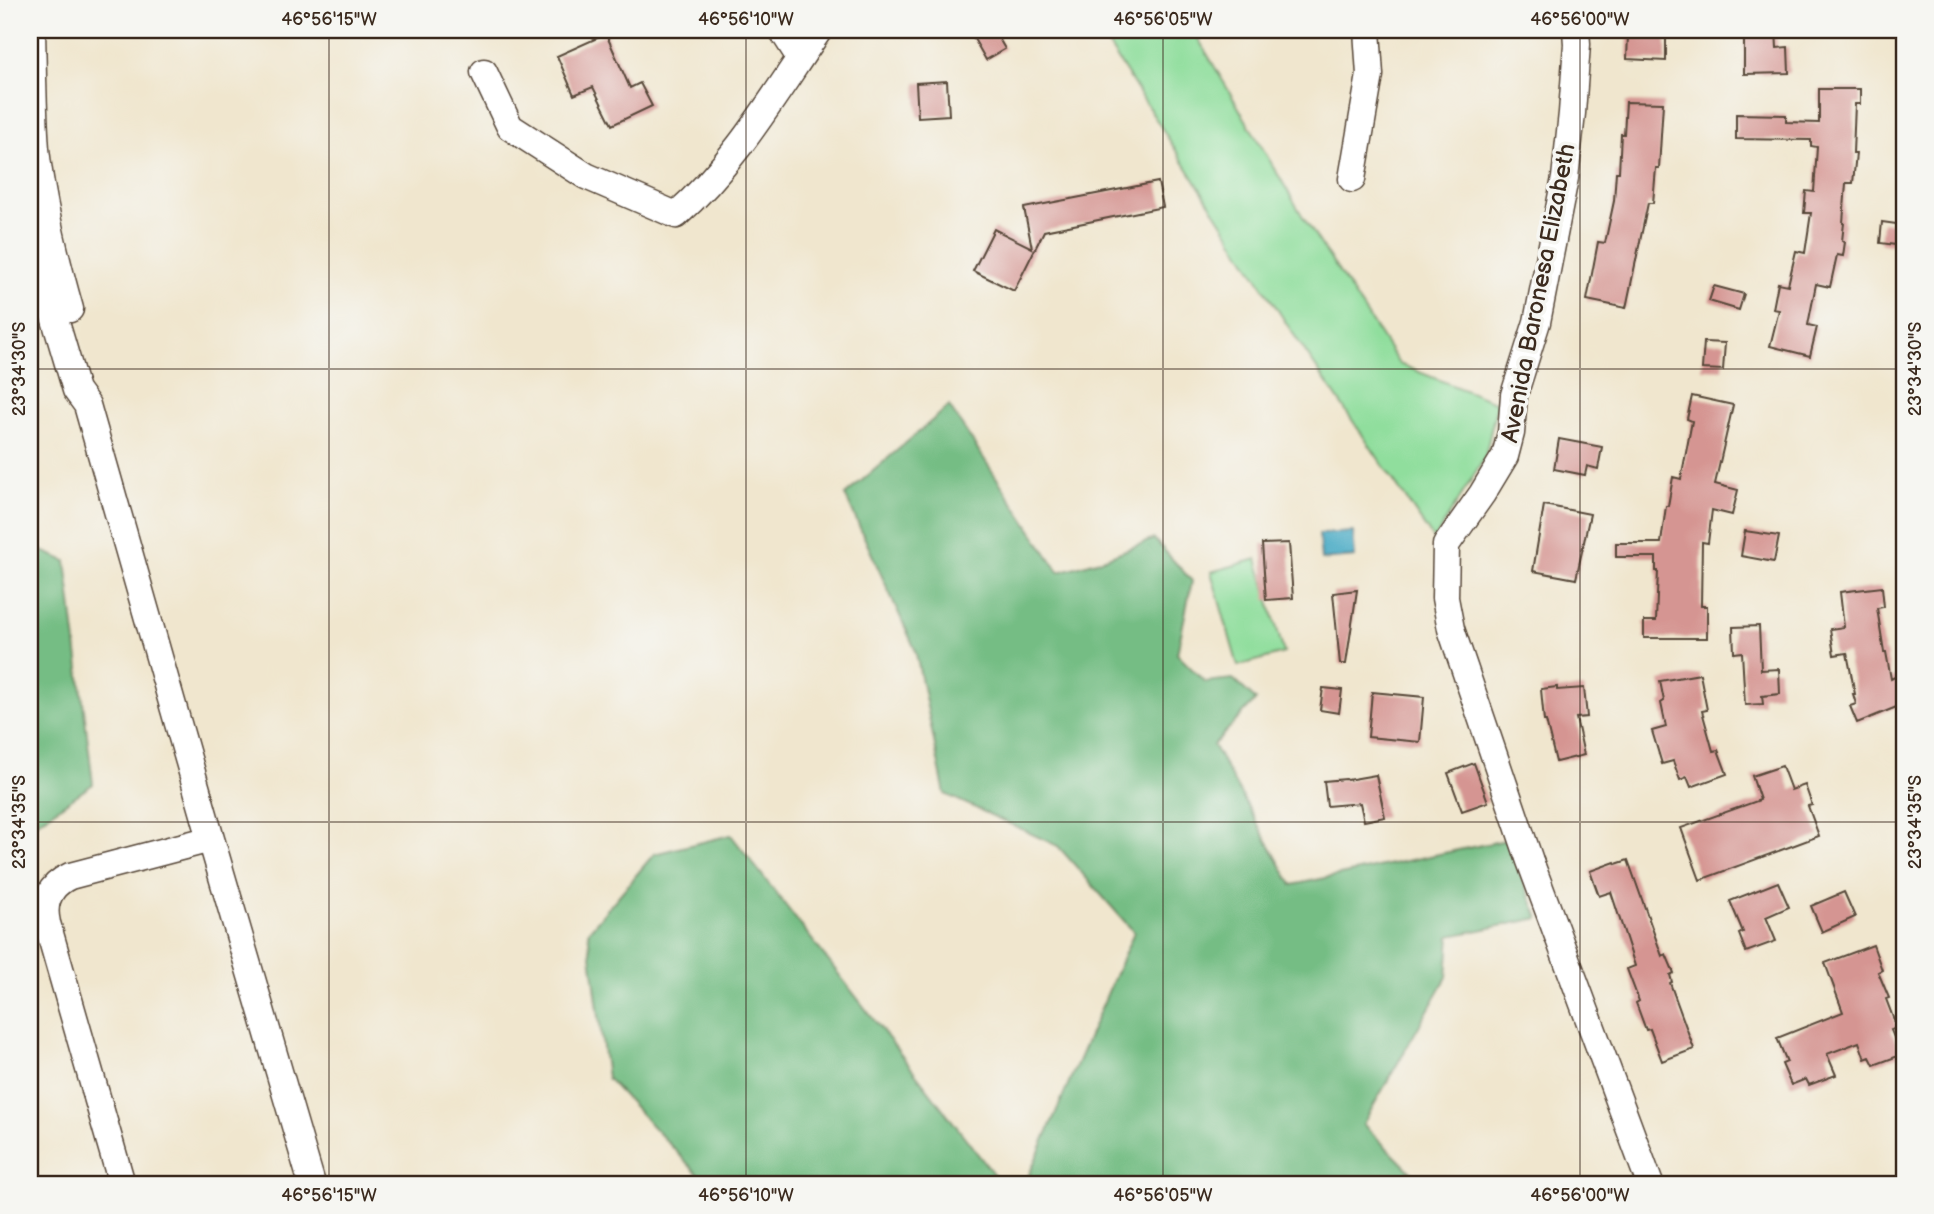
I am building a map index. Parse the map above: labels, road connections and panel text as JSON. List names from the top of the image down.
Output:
{
  "streets": {
    "street": ["Avenida Baronesa Elizabeth"]
  },
  "coordinates": [
    "46°56'15\"W",
    "46°56'10\"W",
    "46°56'05\"W",
    "46°56'00\"W",
    "23°34'30\"S",
    "23°34'35\"S"
  ]
}
